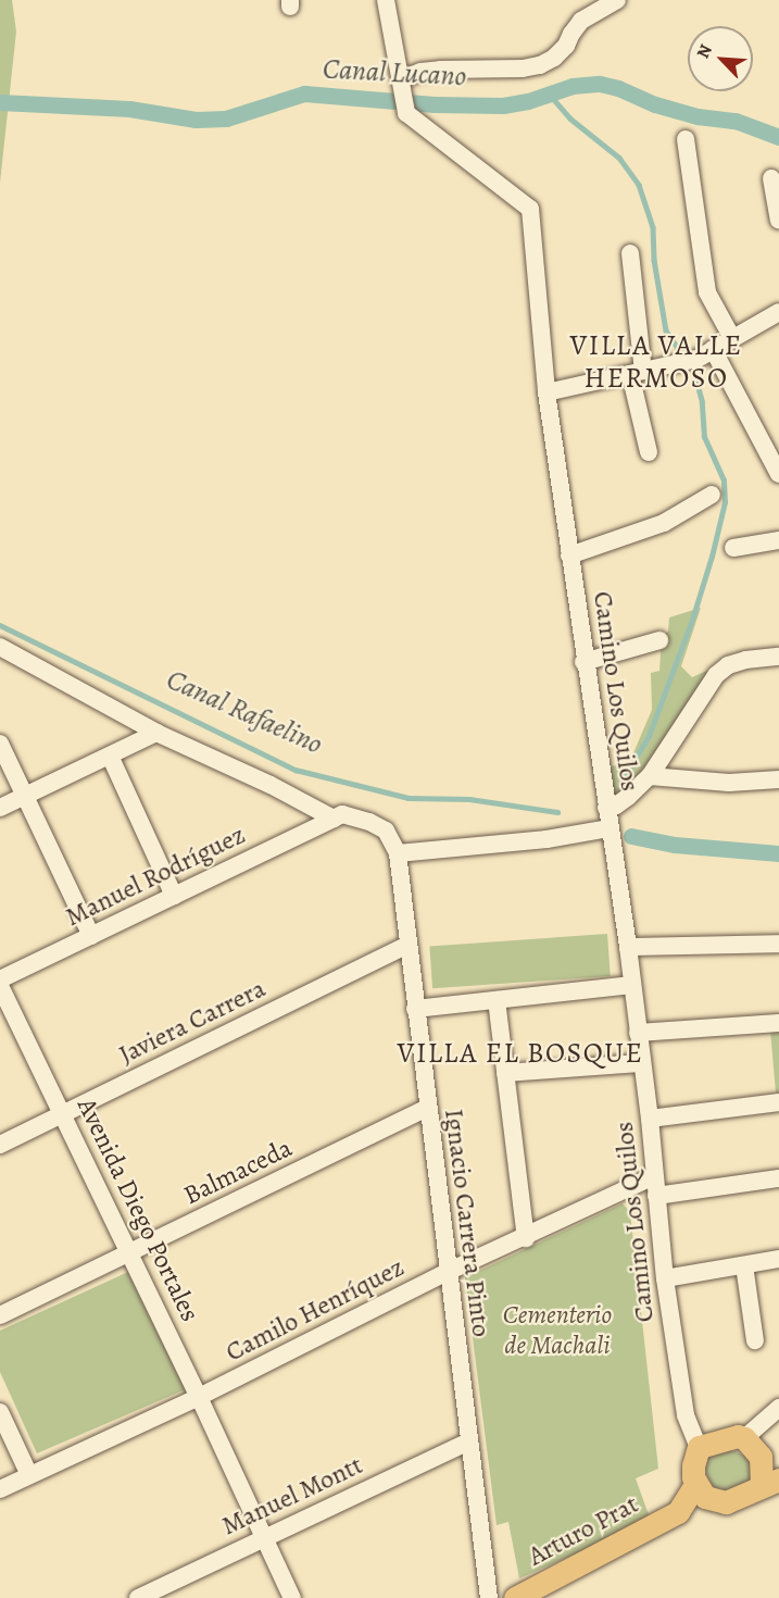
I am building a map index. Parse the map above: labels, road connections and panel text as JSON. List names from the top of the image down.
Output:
{
  "streets": {
    "main road": ["Arturo Prat"],
    "street": [
      "Camino Los Quilos",
      "Manuel Rodríguez",
      "Javiera Carrera",
      "Balmaceda",
      "Avenida Diego Portales",
      "Ignacio Carrera Pinto",
      "Camilo Henríquez",
      "Manuel Montt"
    ]
  },
  "crossings": [
    ["Camino Los Quilos", "Camilo Henríquez"],
    ["Camino Los Quilos", "Arturo Prat"],
    ["Manuel Rodríguez", "Ignacio Carrera Pinto"],
    ["Javiera Carrera", "Avenida Diego Portales"],
    ["Javiera Carrera", "Ignacio Carrera Pinto"],
    ["Balmaceda", "Avenida Diego Portales"],
    ["Balmaceda", "Ignacio Carrera Pinto"],
    ["Avenida Diego Portales", "Camilo Henríquez"],
    ["Avenida Diego Portales", "Manuel Montt"],
    ["Ignacio Carrera Pinto", "Camilo Henríquez"],
    ["Ignacio Carrera Pinto", "Manuel Montt"]
  ],
  "districts": ["VILLA VALLE HERMOSO", "VILLA EL BOSQUE"],
  "water": ["Canal Lucano", "Canal Rafaelino"],
  "parks": ["Cementerio de Machali"],
  "north": "top left"
}
